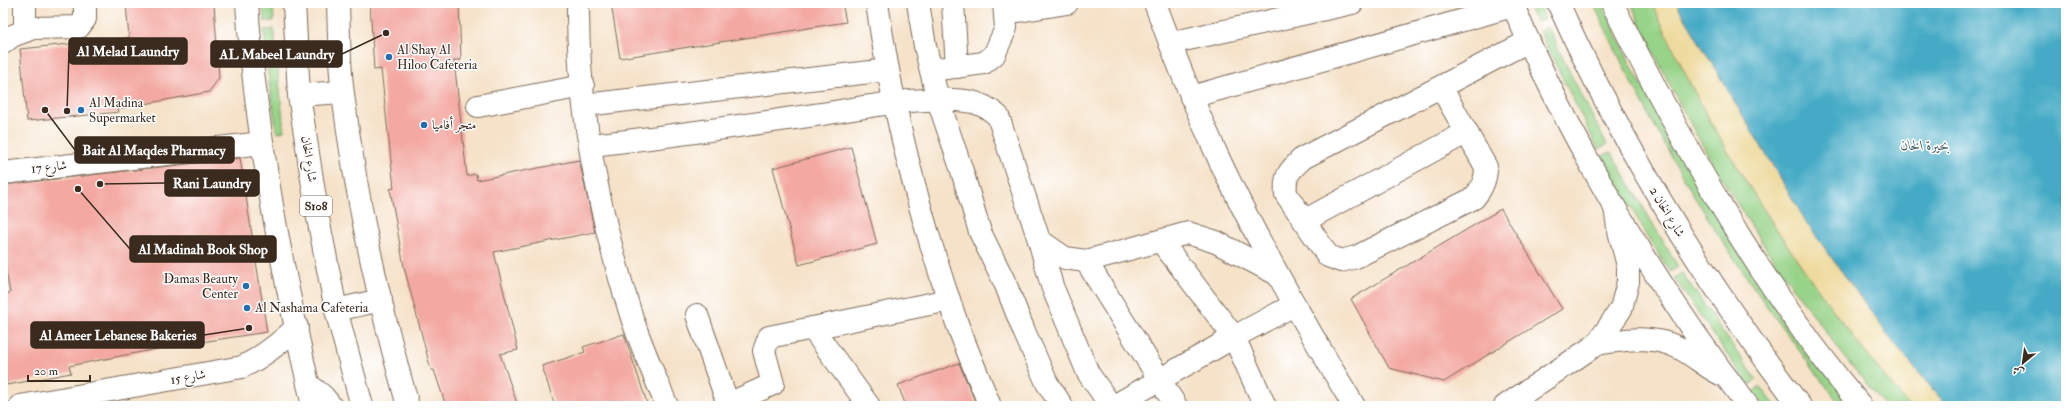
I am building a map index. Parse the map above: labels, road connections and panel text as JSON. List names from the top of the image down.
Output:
{
  "streets": {
    "street": [
      "شارع الخان",
      "شارع 17",
      "S108",
      "شارع الخان 2",
      "شارع 15"
    ]
  },
  "water": ["بحيرة الخان"],
  "places": [
    "AL Mabeel Laundry",
    "Al Shay Al Hiloo Cafeteria",
    "Bait Al Maqdes Pharmacy",
    "Al Madina Supermarket",
    "Al Melad Laundry",
    "متجر أفاميا",
    "Rani Laundry",
    "Al Madinah Book Shop",
    "Damas Beauty Center",
    "Al Nashama Cafeteria",
    "Al Ameer Lebanese Bakeries"
  ],
  "scale_bar": "20 m",
  "north": "bottom left"
}
